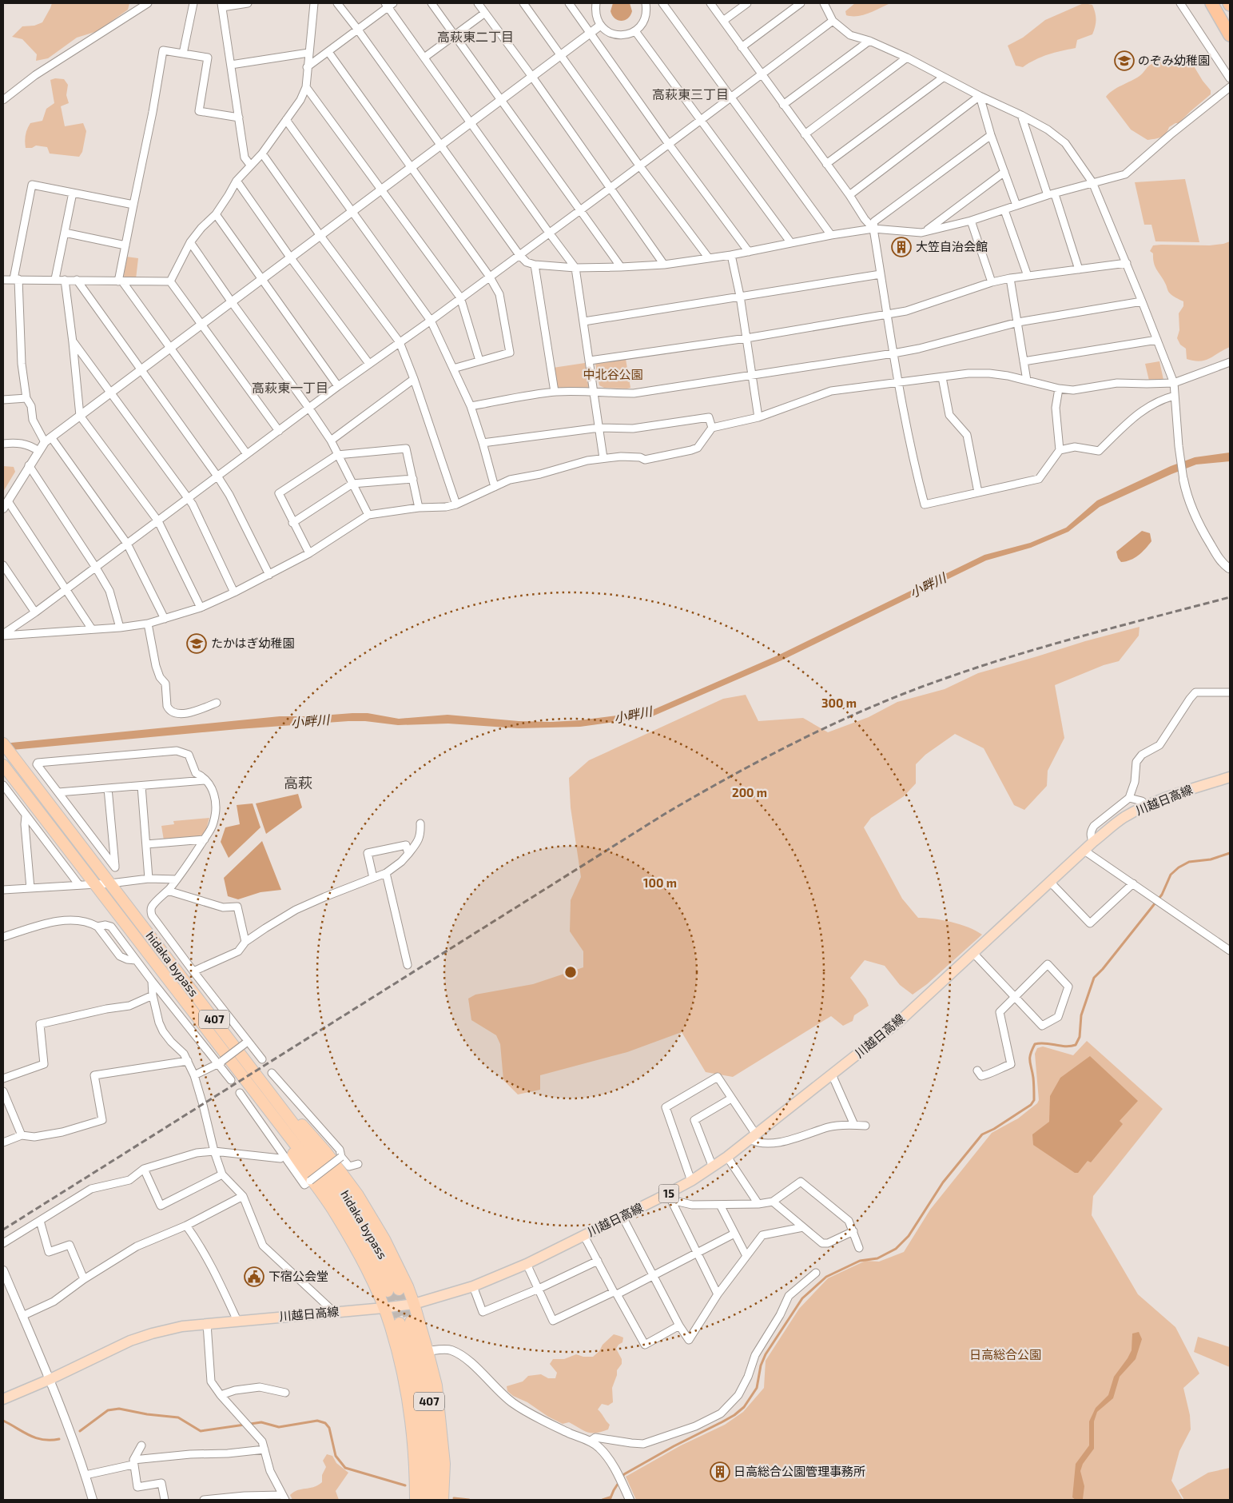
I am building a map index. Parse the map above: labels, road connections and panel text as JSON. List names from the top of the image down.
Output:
{
  "streets": {
    "highway": ["hidaka bypass", "407"],
    "main road": ["川越日高線", "15"]
  },
  "crossings": [
    ["川越日高線", "407"],
    ["hidaka bypass", "407"]
  ],
  "districts": [
    "高萩東二丁目",
    "高萩東三丁目",
    "高萩東一丁目",
    "高萩"
  ],
  "water": ["小畔川"],
  "parks": ["中北谷公園", "日高総合公園"],
  "places": {
    "school or university": ["のぞみ幼稚園", "たかはぎ幼稚園"],
    "building": ["大笠自治会館", "日高総合公園管理事務所"],
    "public building": ["下宿公会堂"]
  },
  "rings": ["300 m", "200 m", "100 m"]
}
